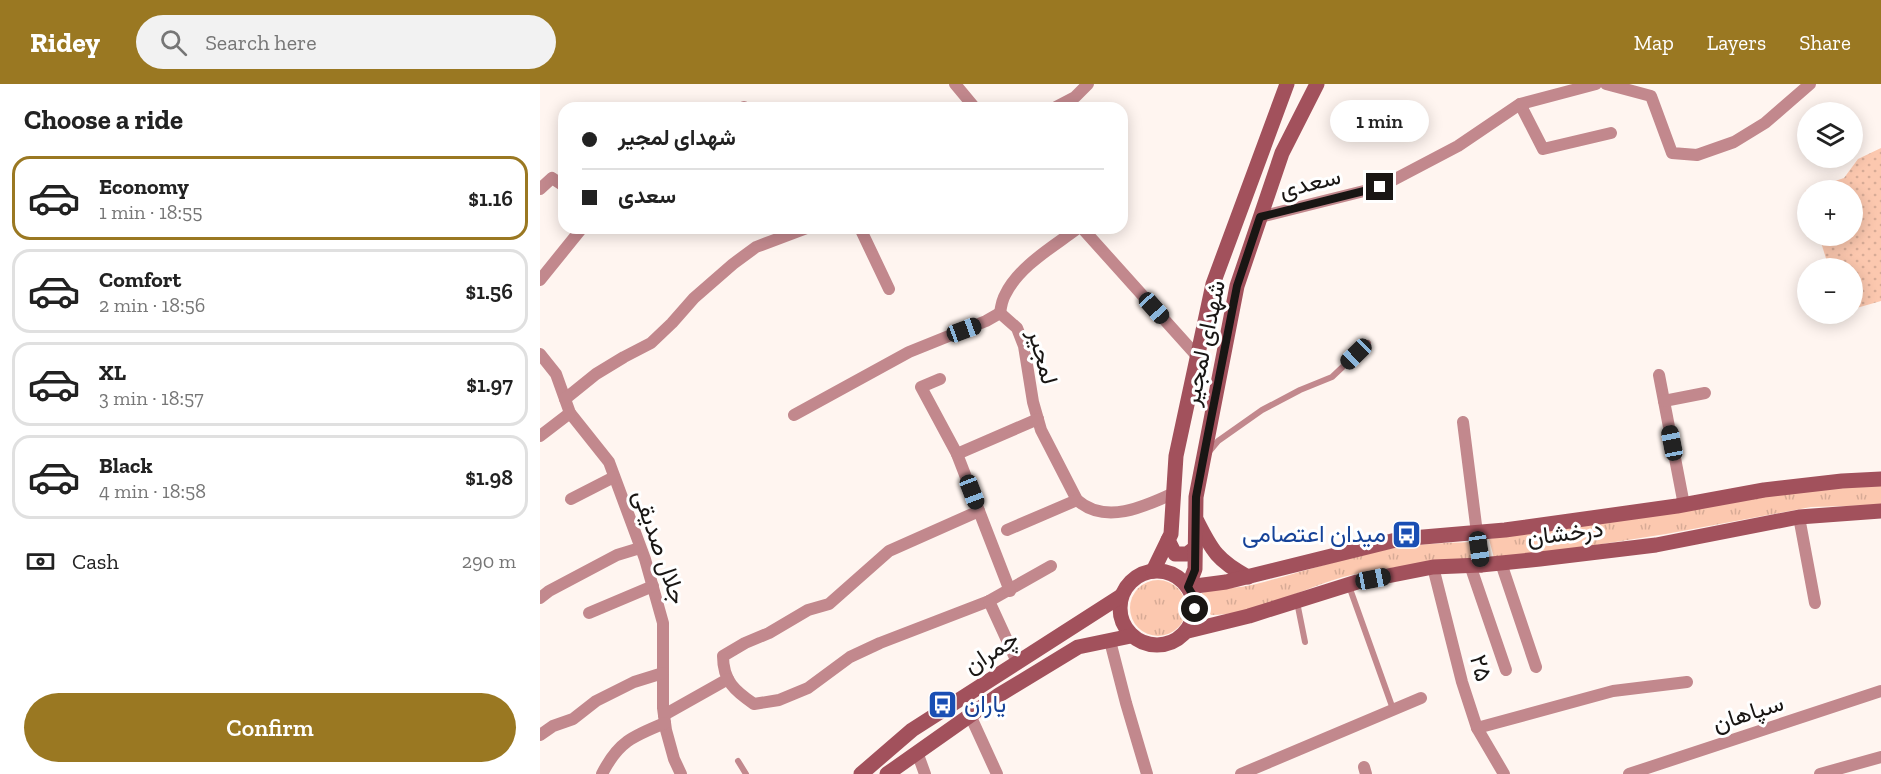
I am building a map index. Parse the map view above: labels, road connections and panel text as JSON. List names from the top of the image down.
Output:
{
  "streets": {
    "main road": ["شهدای لمجیر", "درخشان", "چمران"],
    "street": [
      "سعدی",
      "لمجیر",
      "جلال صدیقی",
      "۲۵",
      "سپاهان"
    ]
  },
  "crossings": [
    ["سعدی", "شهدای لمجیر"],
    ["شهدای لمجیر", "درخشان"],
    ["شهدای لمجیر", "چمران"],
    ["درخشان", "چمران"],
    ["درخشان", "۲۵"]
  ],
  "places": {
    "bus stop": ["میدان اعتصامی", "یاران"]
  },
  "page": {
    "header": "Ridey",
    "search": "Search here",
    "nav": ["Map", "Layers", "Share"],
    "heading": "Choose a ride",
    "bubble": "1 min",
    "map_buttons": ["+", "−"],
    "banner": ["شهدای لمجیر", "سعدی"],
    "list": [
      {
        "name": "Economy",
        "note": "1 min · 18:55",
        "value": "$1.16"
      },
      {
        "name": "Comfort",
        "note": "2 min · 18:56",
        "value": "$1.56"
      },
      {
        "name": "XL",
        "note": "3 min · 18:57",
        "value": "$1.97"
      },
      {
        "name": "Black",
        "note": "4 min · 18:58",
        "value": "$1.98"
      }
    ],
    "pay": ["Cash", "290 m"],
    "buttons": "Confirm"
  }
}
